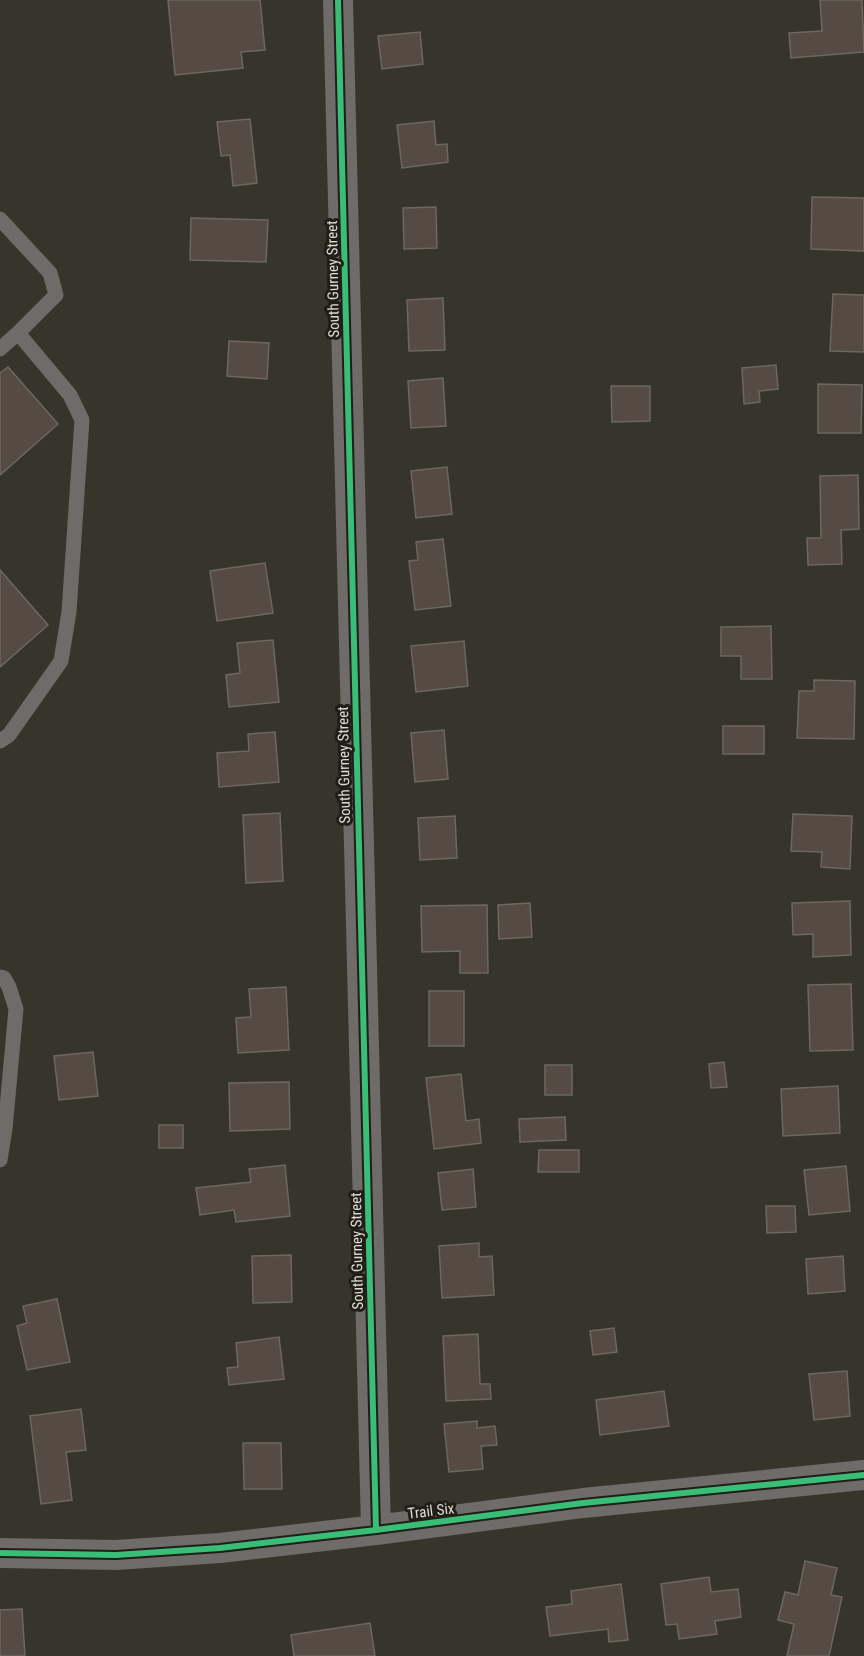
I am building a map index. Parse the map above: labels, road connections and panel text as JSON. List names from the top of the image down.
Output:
{
  "streets": {
    "street": ["South Gurney Street", "Trail Six"]
  },
  "crossings": [
    ["South Gurney Street", "Trail Six"]
  ]
}
